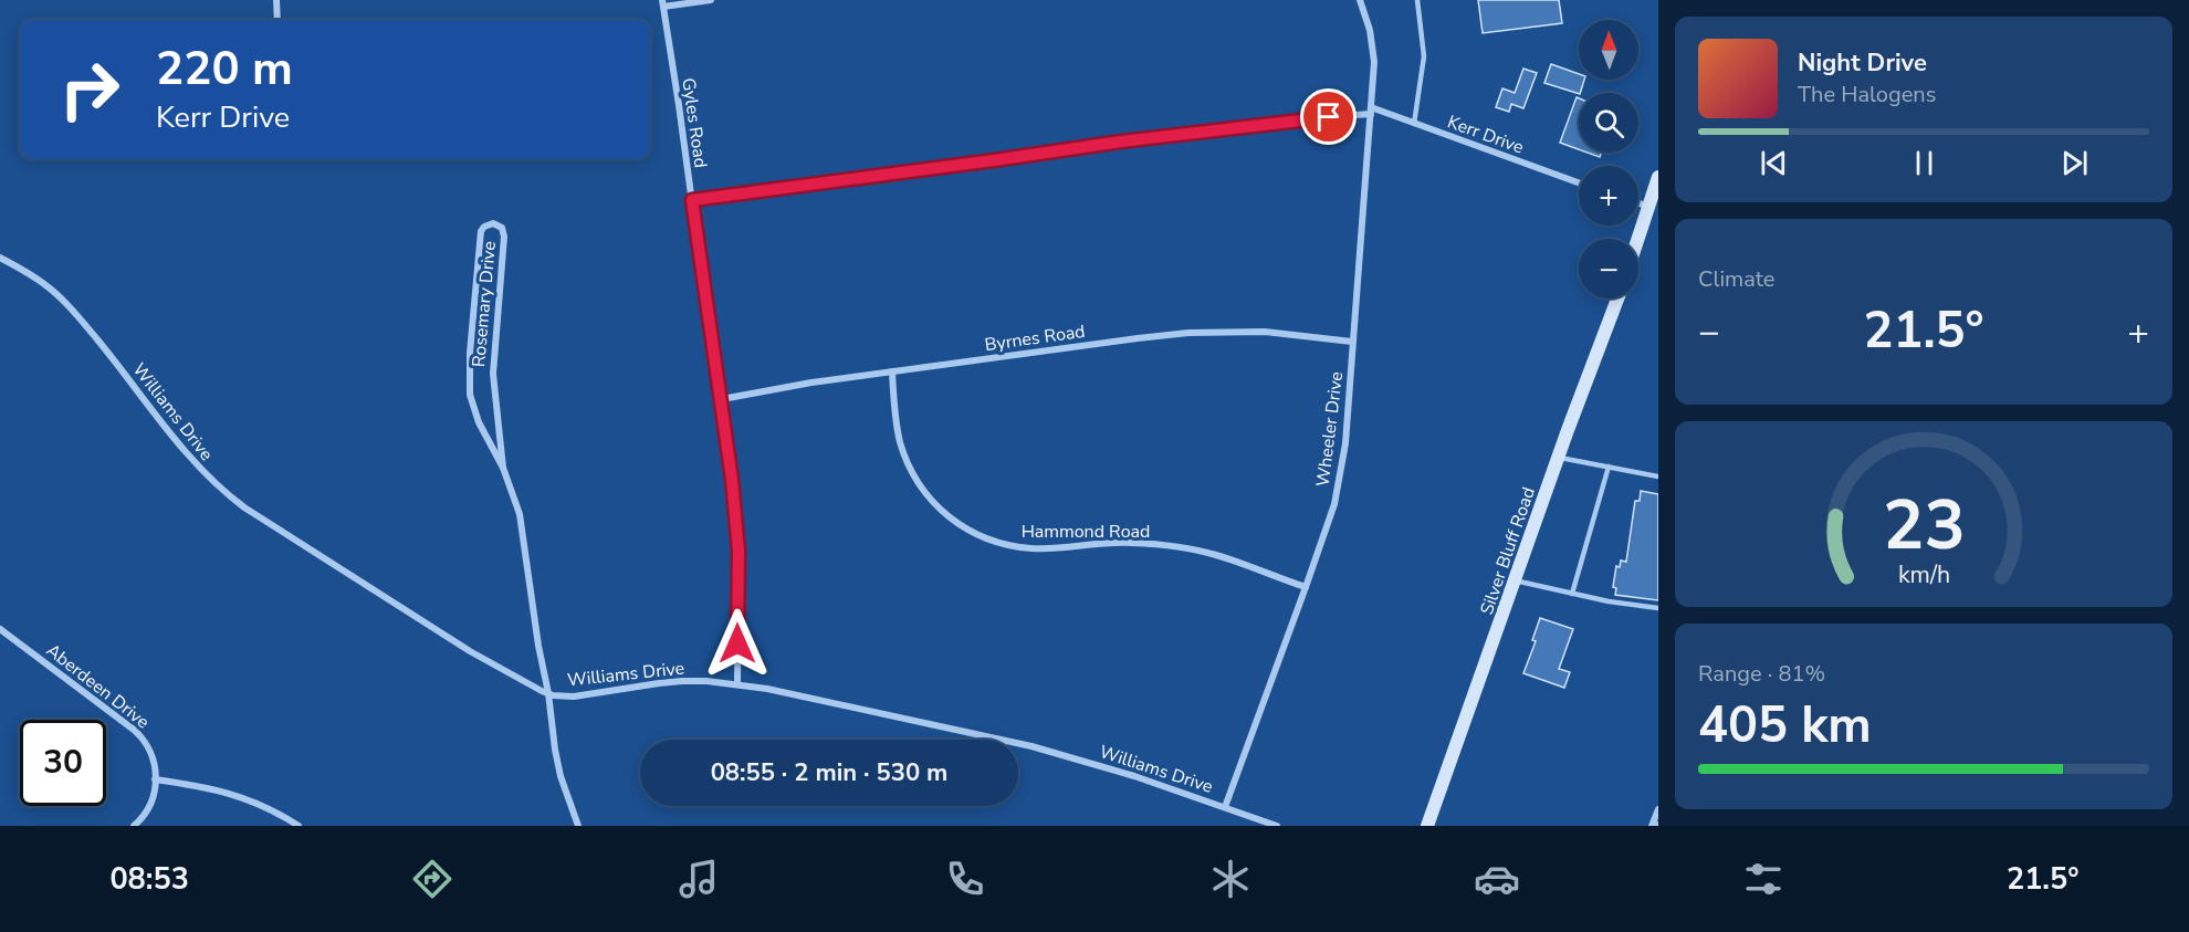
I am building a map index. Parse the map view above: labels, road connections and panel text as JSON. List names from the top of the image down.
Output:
{
  "streets": {
    "street": [
      "Gyles Road",
      "Kerr Drive",
      "Rosemary Drive",
      "Byrnes Road",
      "Williams Drive",
      "Wheeler Drive",
      "Hammond Road",
      "Silver Bluff Road",
      "Aberdeen Drive"
    ]
  },
  "crossings": [
    ["Gyles Road", "Kerr Drive"],
    ["Gyles Road", "Byrnes Road"],
    ["Gyles Road", "Williams Drive"],
    ["Kerr Drive", "Wheeler Drive"],
    ["Byrnes Road", "Wheeler Drive"],
    ["Byrnes Road", "Hammond Road"],
    ["Williams Drive", "Wheeler Drive"],
    ["Wheeler Drive", "Hammond Road"]
  ],
  "north": "top",
  "page": {
    "map_buttons": ["+", "−"],
    "turn": ["220 m", "Kerr Drive"],
    "song": ["Night Drive", "The Halogens"],
    "tile": [
      "Climate",
      ["Range · 81%", "405 km"]
    ],
    "heat": ["−", "21.5°", "+"],
    "limit": "30",
    "trip": "08:55 · 2 min · 530 m",
    "tabs": ["08:53", "21.5°"],
    "gauge": ["23", "km/h"]
  }
}
